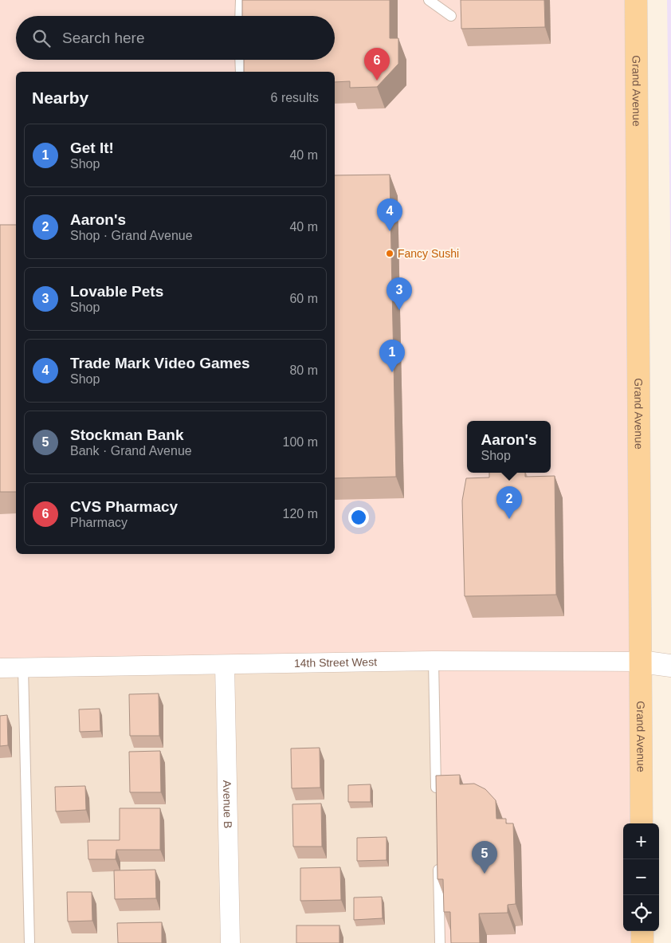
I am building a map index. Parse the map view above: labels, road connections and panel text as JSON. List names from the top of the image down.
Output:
{
  "streets": {
    "main road": ["Grand Avenue"],
    "street": ["14th Street West", "Avenue B"]
  },
  "crossings": [
    ["Grand Avenue", "14th Street West"],
    ["14th Street West", "Avenue B"]
  ],
  "places": ["Fancy Sushi"],
  "page": {
    "search": "Search here",
    "pins": [
      "6",
      "4",
      "3",
      "1",
      "2",
      "5"
    ],
    "heading": ["Nearby", "6 results"],
    "list": [
      {
        "mark": "1",
        "name": "Get It!",
        "note": "Shop",
        "value": "40 m"
      },
      {
        "mark": "2",
        "name": "Aaron's",
        "note": "Shop · Grand Avenue",
        "value": "40 m"
      },
      {
        "mark": "3",
        "name": "Lovable Pets",
        "note": "Shop",
        "value": "60 m"
      },
      {
        "mark": "4",
        "name": "Trade Mark Video Games",
        "note": "Shop",
        "value": "80 m"
      },
      {
        "mark": "5",
        "name": "Stockman Bank",
        "note": "Bank · Grand Avenue",
        "value": "100 m"
      },
      {
        "mark": "6",
        "name": "CVS Pharmacy",
        "note": "Pharmacy",
        "value": "120 m"
      }
    ],
    "popup": ["Aaron's", "Shop"],
    "map_buttons": ["+", "−"]
  }
}
